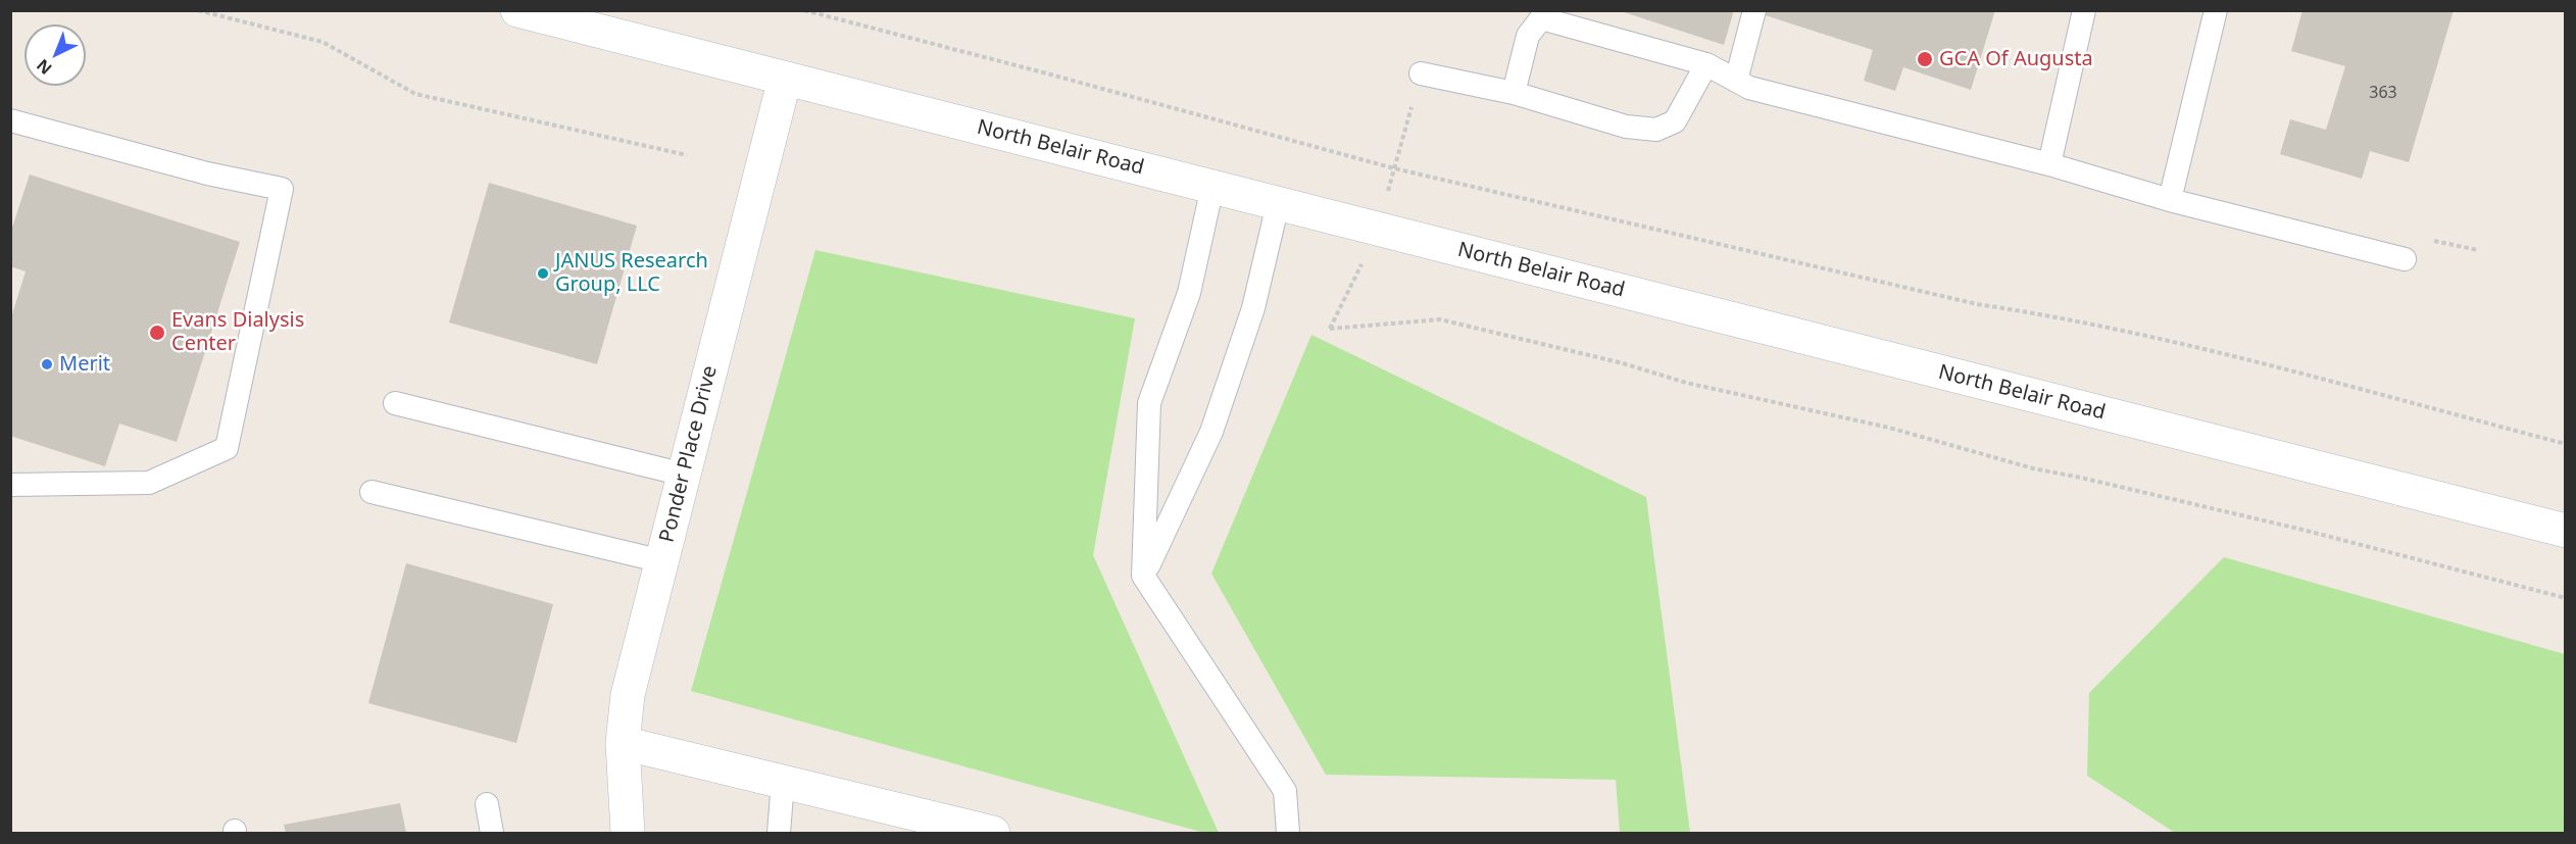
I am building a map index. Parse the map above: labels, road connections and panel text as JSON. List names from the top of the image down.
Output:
{
  "streets": {
    "main road": ["North Belair Road", "Ponder Place Drive"]
  },
  "crossings": [
    ["North Belair Road", "Ponder Place Drive"]
  ],
  "places": [
    "GCA Of Augusta",
    "JANUS Research Group, LLC",
    "Evans Dialysis Center",
    "Merit"
  ],
  "house_numbers": ["363"],
  "north": "bottom left"
}
